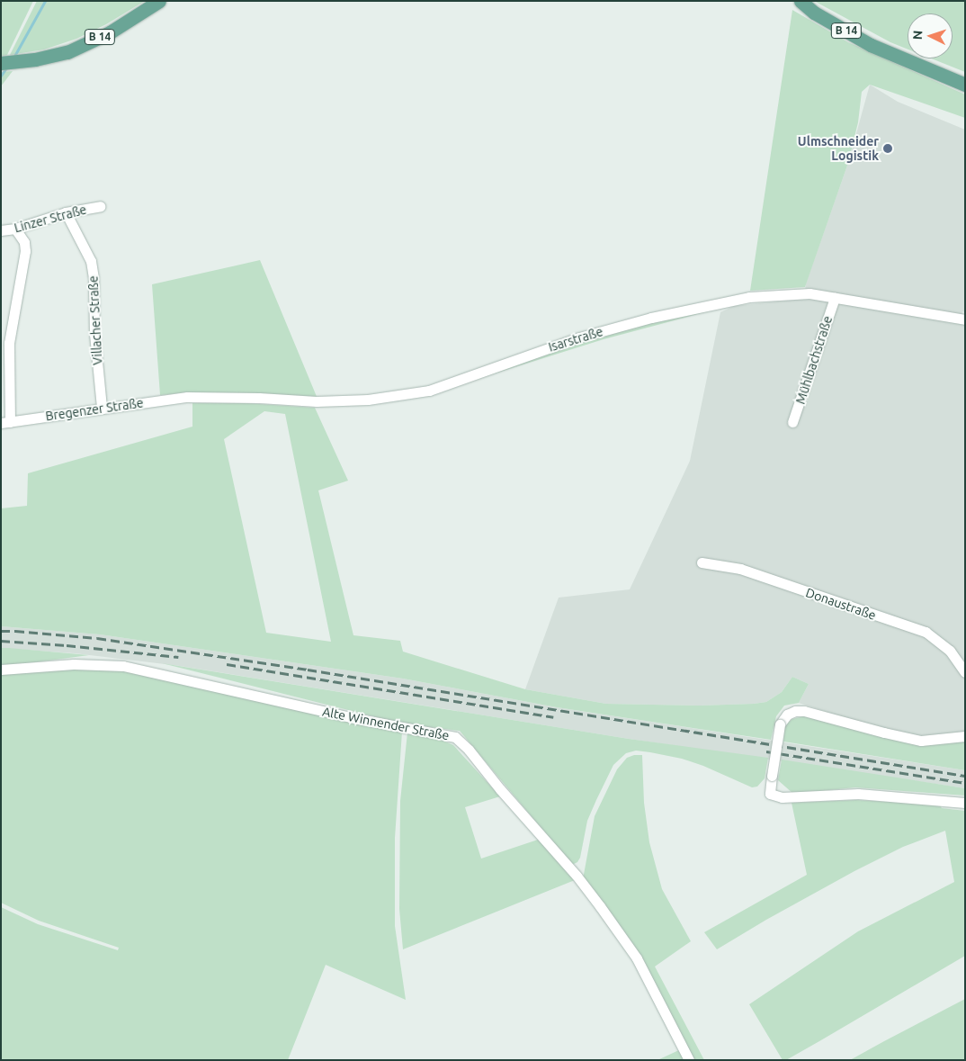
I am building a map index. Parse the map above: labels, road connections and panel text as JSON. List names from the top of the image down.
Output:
{
  "streets": {
    "main road": ["B 14"],
    "street": [
      "Linzer Straße",
      "Villacher Straße",
      "Isarstraße",
      "Mühlbachstraße",
      "Bregenzer Straße",
      "Donaustraße",
      "Alte Winnender Straße"
    ]
  },
  "crossings": [
    ["Linzer Straße", "Villacher Straße"],
    ["Villacher Straße", "Bregenzer Straße"],
    ["Isarstraße", "Mühlbachstraße"],
    ["Isarstraße", "Bregenzer Straße"]
  ],
  "places": ["Ulmschneider Logistik"],
  "north": "left"
}
